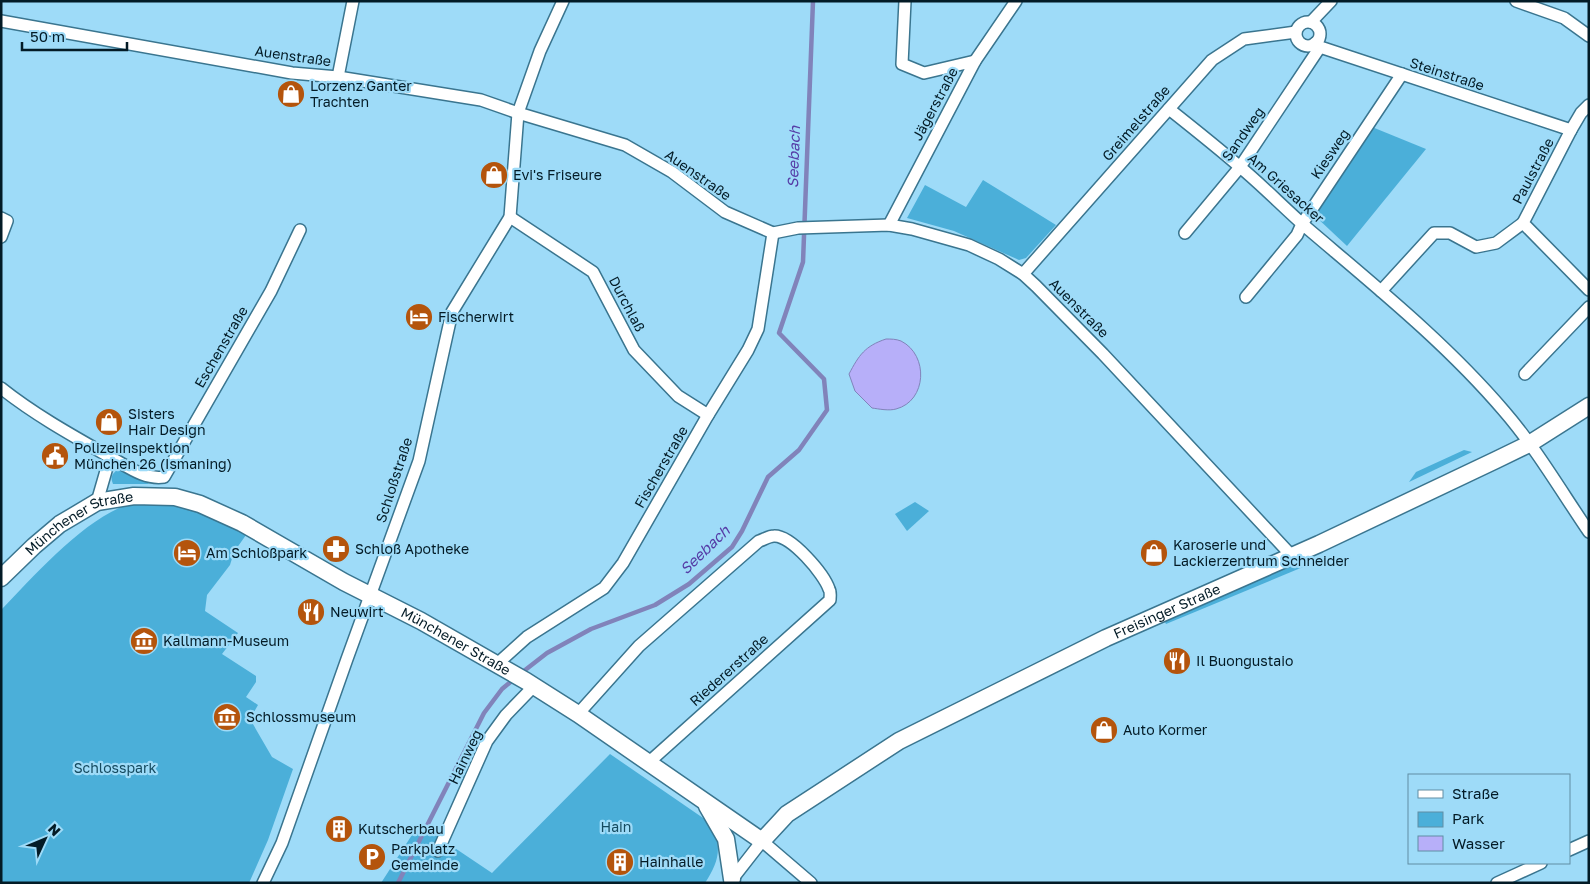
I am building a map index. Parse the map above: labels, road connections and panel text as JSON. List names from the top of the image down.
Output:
{
  "streets": {
    "main road": ["Münchener Straße", "Freisinger Straße"],
    "street": [
      "Auenstraße",
      "Steinstraße",
      "Jägerstraße",
      "Greimelstraße",
      "Sandweg",
      "Kiesweg",
      "Paulstraße",
      "Am Griesacker",
      "Durchlaß",
      "Eschenstraße",
      "Fischerstraße",
      "Schloßstraße",
      "Riedererstraße",
      "Hainweg"
    ]
  },
  "crossings": [
    ["Auenstraße", "Jägerstraße"],
    ["Auenstraße", "Greimelstraße"],
    ["Auenstraße", "Fischerstraße"],
    ["Auenstraße", "Schloßstraße"],
    ["Auenstraße", "Freisinger Straße"],
    ["Steinstraße", "Greimelstraße"],
    ["Steinstraße", "Sandweg"],
    ["Steinstraße", "Kiesweg"],
    ["Steinstraße", "Paulstraße"],
    ["Greimelstraße", "Sandweg"],
    ["Greimelstraße", "Am Griesacker"],
    ["Sandweg", "Am Griesacker"],
    ["Kiesweg", "Am Griesacker"],
    ["Am Griesacker", "Freisinger Straße"],
    ["Durchlaß", "Fischerstraße"],
    ["Durchlaß", "Schloßstraße"],
    ["Fischerstraße", "Münchener Straße"],
    ["Schloßstraße", "Münchener Straße"],
    ["Münchener Straße", "Freisinger Straße"],
    ["Münchener Straße", "Riedererstraße"],
    ["Münchener Straße", "Hainweg"]
  ],
  "water": ["Seebach"],
  "parks": ["Schlosspark", "Hain"],
  "places": {
    "shop": [
      "Lorzenz Ganter Trachten",
      "Evi's Friseure",
      "Sisters Hair Design",
      "Karoserie und Lackierzentrum Schneider",
      "Auto Kormer"
    ],
    "hotel": ["Fischerwirt", "Am Schloßpark"],
    "public building": ["Polizeiinspektion München 26 (Ismaning)"],
    "pharmacy": ["Schloß Apotheke"],
    "restaurant": ["Neuwirt", "Il Buongustaio"],
    "museum": ["Kallmann-Museum", "Schlossmuseum"],
    "building": ["Kutscherbau", "Hainhalle"],
    "parking": ["Parkplatz Gemeinde"]
  },
  "legend": ["Straße", "Park", "Wasser"],
  "scale_bar": "50 m",
  "north": "top right"
}
